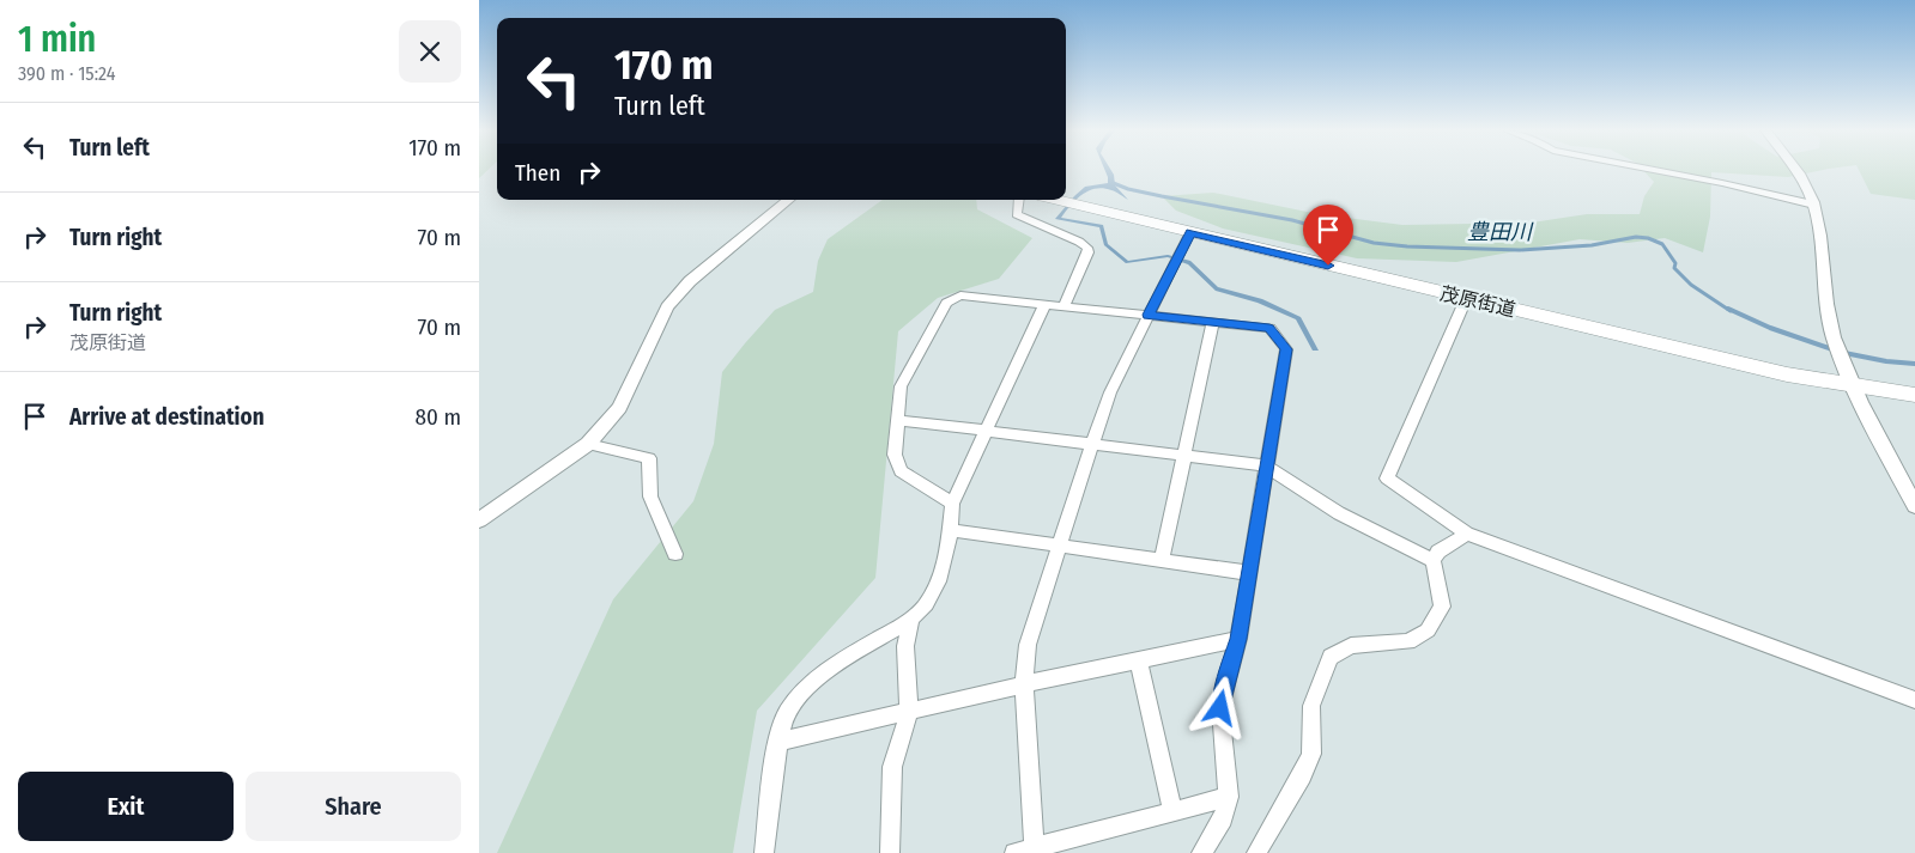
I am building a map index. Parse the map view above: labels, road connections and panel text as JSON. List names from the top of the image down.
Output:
{
  "streets": {
    "main road": ["茂原街道"]
  },
  "water": ["豊田川"],
  "page": {
    "heading": ["1 min", "390 m · 15:24"],
    "turn": ["170 m", "Turn left"],
    "list": [
      {
        "name": "Turn left",
        "value": "170 m"
      },
      {
        "name": "Turn right",
        "value": "70 m"
      },
      {
        "name": "Turn right",
        "note": "茂原街道",
        "value": "70 m"
      },
      {
        "name": "Arrive at destination",
        "value": "80 m"
      }
    ],
    "then": "Then",
    "buttons": ["Exit", "Share"]
  }
}
